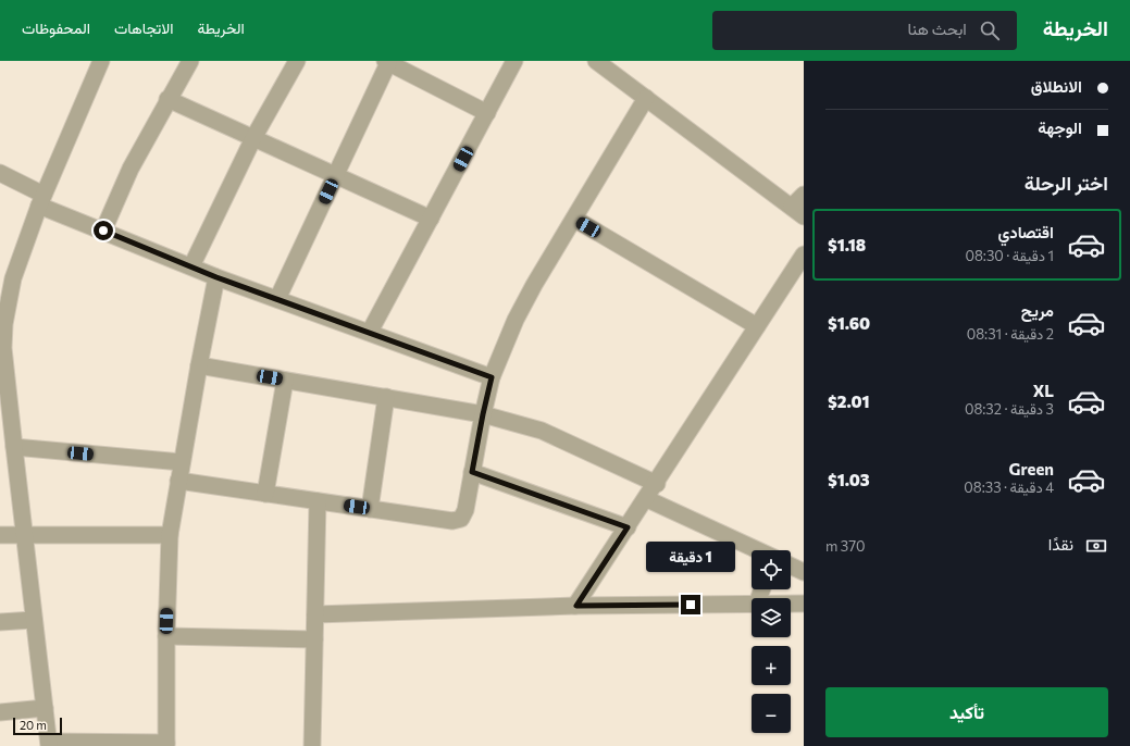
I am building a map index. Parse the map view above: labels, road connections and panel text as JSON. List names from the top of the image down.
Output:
{
  "scale_bar": "20 m",
  "page": {
    "header": "الخريطة",
    "search": "ابحث هنا",
    "nav": ["الخريطة", "الاتجاهات", "المحفوظات"],
    "banner": ["الانطلاق", "الوجهة"],
    "heading": "اختر الرحلة",
    "list": [
      {
        "name": "اقتصادي",
        "note": "1 دقيقة · 08:30",
        "value": "$1.18"
      },
      {
        "name": "مريح",
        "note": "2 دقيقة · 08:31",
        "value": "$1.60"
      },
      {
        "name": "XL",
        "note": "3 دقيقة · 08:32",
        "value": "$2.01"
      },
      {
        "name": "Green",
        "note": "4 دقيقة · 08:33",
        "value": "$1.03"
      }
    ],
    "pay": ["نقدًا", "370 m"],
    "bubble": "1 دقيقة",
    "map_buttons": ["+", "−"],
    "buttons": "تأكيد",
    "scale": "20 m"
  }
}
